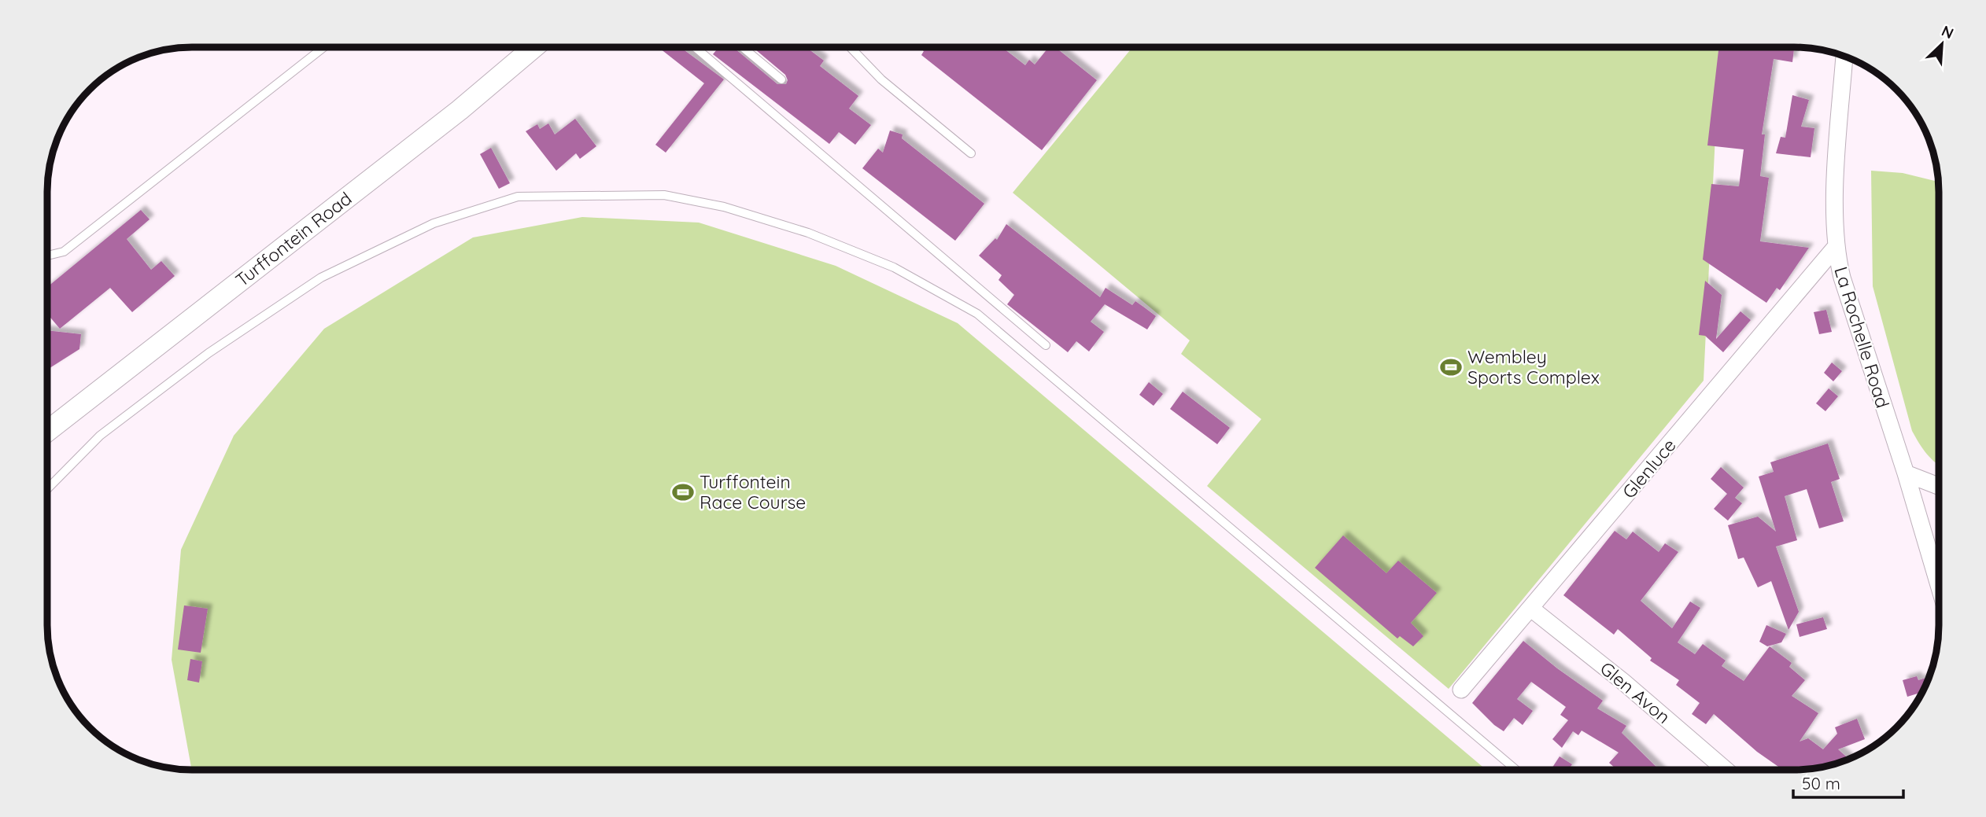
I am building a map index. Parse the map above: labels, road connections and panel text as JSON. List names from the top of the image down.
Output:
{
  "streets": {
    "street": [
      "Turffontein Road",
      "La Rochelle Road",
      "Glenluce",
      "Glen Avon"
    ]
  },
  "crossings": [
    ["La Rochelle Road", "Glenluce"],
    ["Glenluce", "Glen Avon"]
  ],
  "places": {
    "sports": ["Wembley Sports Complex", "Turffontein Race Course"]
  },
  "scale_bar": "50 m",
  "north": "top right"
}
